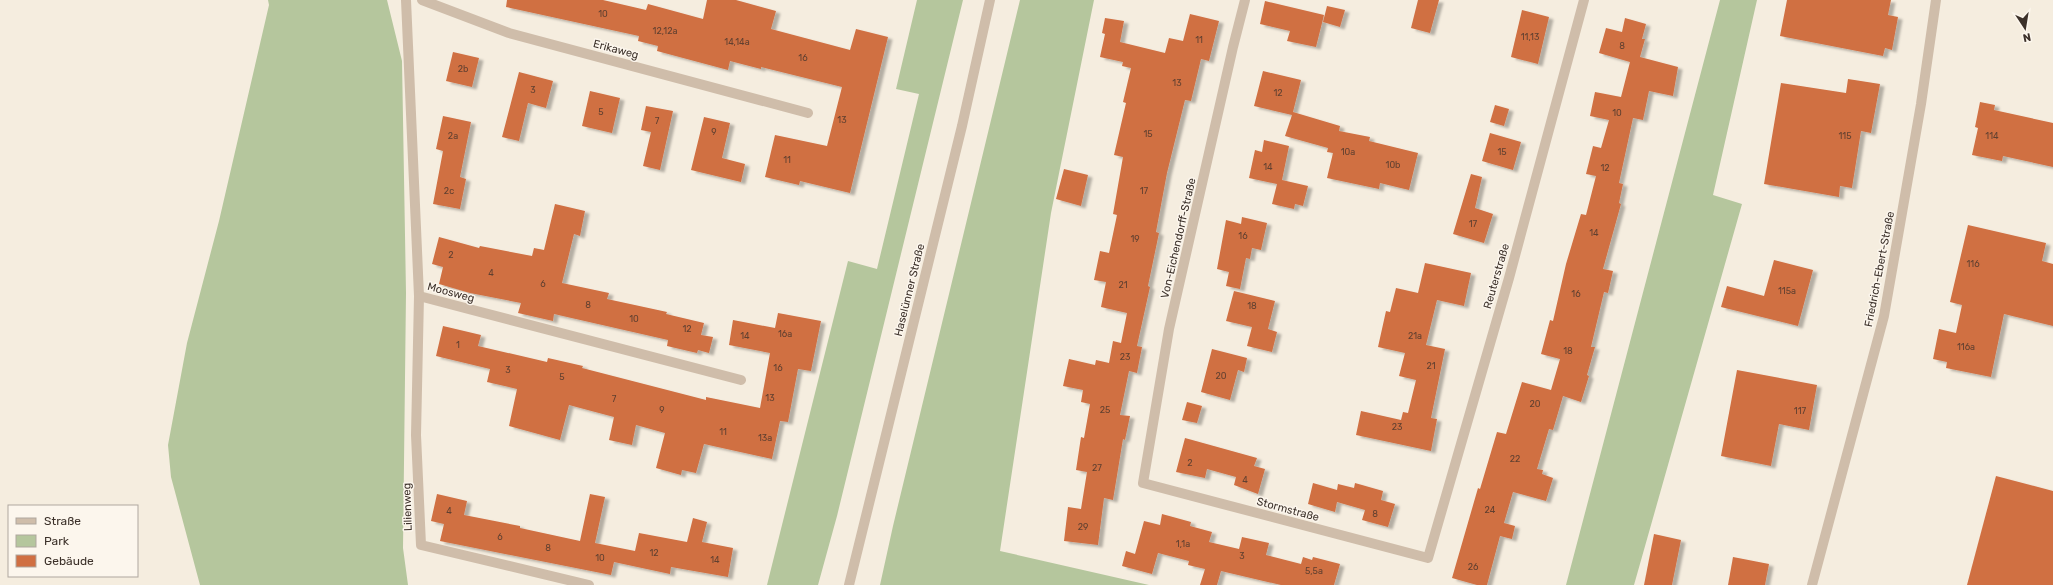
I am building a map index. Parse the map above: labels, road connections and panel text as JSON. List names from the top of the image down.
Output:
{
  "streets": {
    "street": [
      "Erikaweg",
      "Von-Eichendorff-Straße",
      "Friedrich-Ebert-Straße",
      "Reuterstraße",
      "Haselünner Straße",
      "Moosweg",
      "Lilienweg",
      "Stormstraße"
    ]
  },
  "crossings": [
    ["Von-Eichendorff-Straße", "Stormstraße"],
    ["Reuterstraße", "Stormstraße"],
    ["Moosweg", "Lilienweg"]
  ],
  "house_numbers": [
    "10",
    "12,12a",
    "11,13",
    "11",
    "14,14a",
    "8",
    "16",
    "2b",
    "13",
    "3",
    "12",
    "5",
    "10",
    "13",
    "7",
    "9",
    "15",
    "2a",
    "115",
    "114",
    "10a",
    "15",
    "11",
    "10b",
    "14",
    "12",
    "2c",
    "17",
    "17",
    "14",
    "16",
    "19",
    "2",
    "116",
    "4",
    "6",
    "21",
    "115a",
    "16",
    "8",
    "18",
    "10",
    "12",
    "16a",
    "14",
    "21a",
    "1",
    "116a",
    "18",
    "23",
    "21",
    "16",
    "3",
    "20",
    "5",
    "13",
    "7",
    "20",
    "9",
    "25",
    "117",
    "23",
    "11",
    "13a",
    "22",
    "2",
    "27",
    "4",
    "24",
    "4",
    "8",
    "29",
    "6",
    "1,1a",
    "8",
    "12",
    "3",
    "10",
    "14",
    "26",
    "5,5a"
  ],
  "legend": ["Straße", "Park", "Gebäude"],
  "north": "bottom"
}
